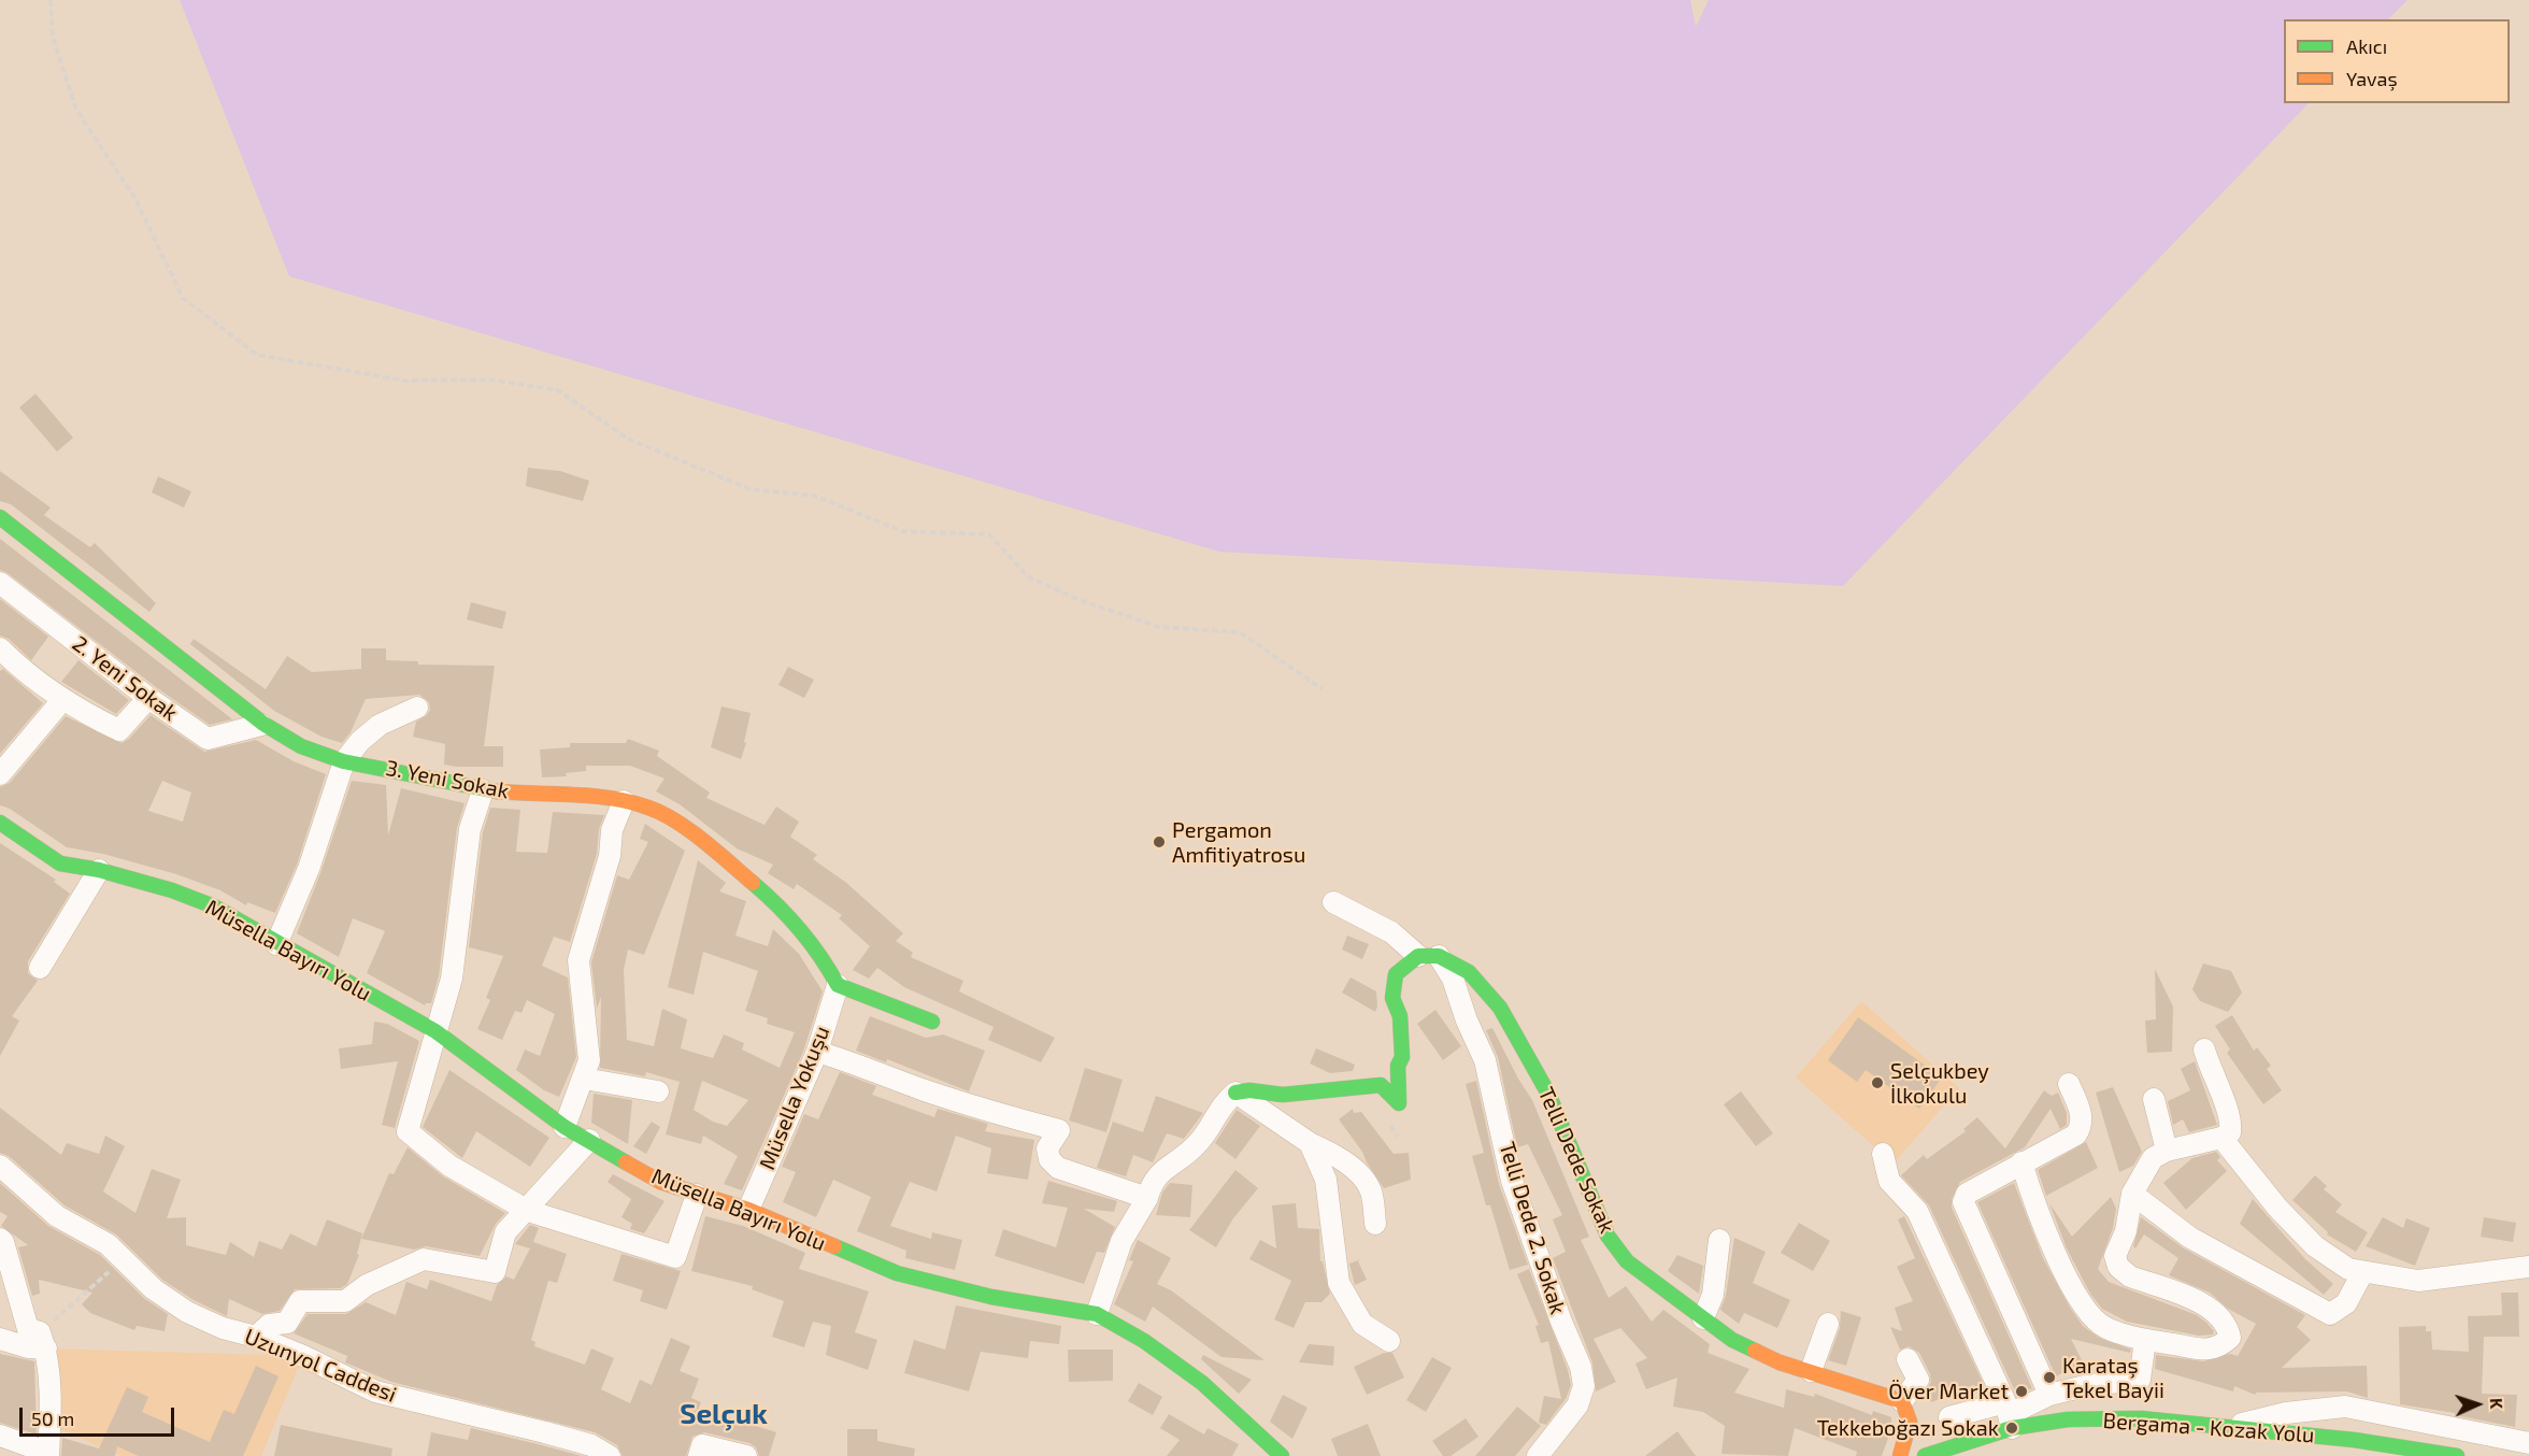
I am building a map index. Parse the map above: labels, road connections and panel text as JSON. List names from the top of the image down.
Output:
{
  "streets": {
    "street": [
      "2. Yeni Sokak",
      "3. Yeni Sokak",
      "Müsella Bayırı Yolu",
      "Müsella Yokuşu",
      "Telli Dede Sokak",
      "Telli Dede 2. Sokak",
      "Uzunyol Caddesi",
      "Bergama - Kozak Yolu"
    ]
  },
  "crossings": [
    ["2. Yeni Sokak", "3. Yeni Sokak"],
    ["3. Yeni Sokak", "Müsella Yokuşu"],
    ["Müsella Bayırı Yolu", "Müsella Yokuşu"],
    ["Telli Dede Sokak", "Telli Dede 2. Sokak"]
  ],
  "districts": ["Selçuk"],
  "places": [
    "Pergamon Amfitiyatrosu",
    "Selçukbey İlkokulu",
    "Karataş Tekel Bayii",
    "Över Market",
    "Tekkeboğazı Sokak"
  ],
  "legend": ["Akıcı", "Yavaş"],
  "scale_bar": "50 m",
  "north": "right"
}
